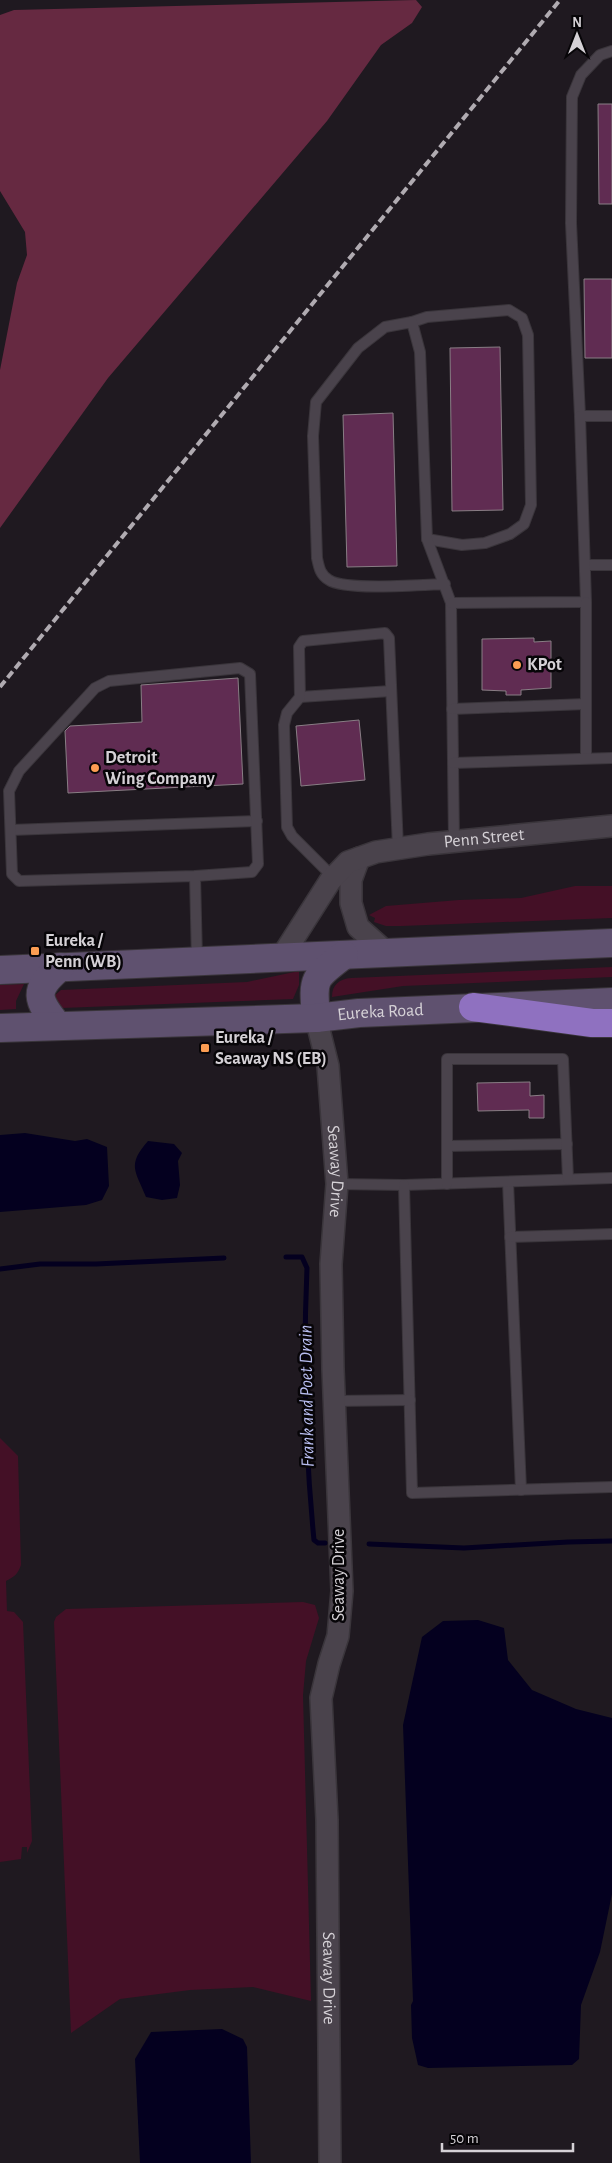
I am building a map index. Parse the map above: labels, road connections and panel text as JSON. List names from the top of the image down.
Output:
{
  "streets": {
    "main road": ["Eureka Road"],
    "street": ["Penn Street", "Seaway Drive"]
  },
  "crossings": [
    ["Eureka Road", "Seaway Drive"]
  ],
  "water": ["Frank and Poet Drain"],
  "places": {
    "other": ["KPot", "Detroit Wing Company"],
    "transit": ["Eureka / Penn (WB)", "Eureka / Seaway NS (EB)"]
  },
  "scale_bar": "50 m",
  "north": "top"
}
